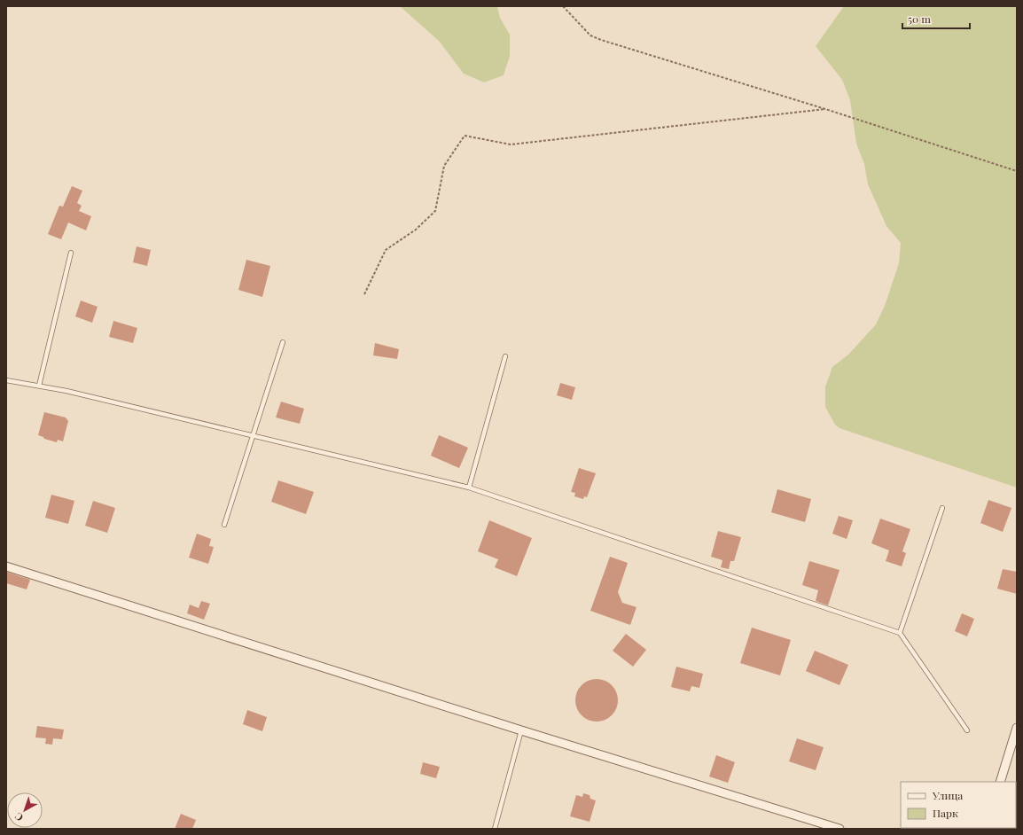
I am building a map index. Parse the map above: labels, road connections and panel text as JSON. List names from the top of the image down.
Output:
{
  "legend": ["Улица", "Парк"],
  "scale_bar": "50 m",
  "north": "bottom left"
}
